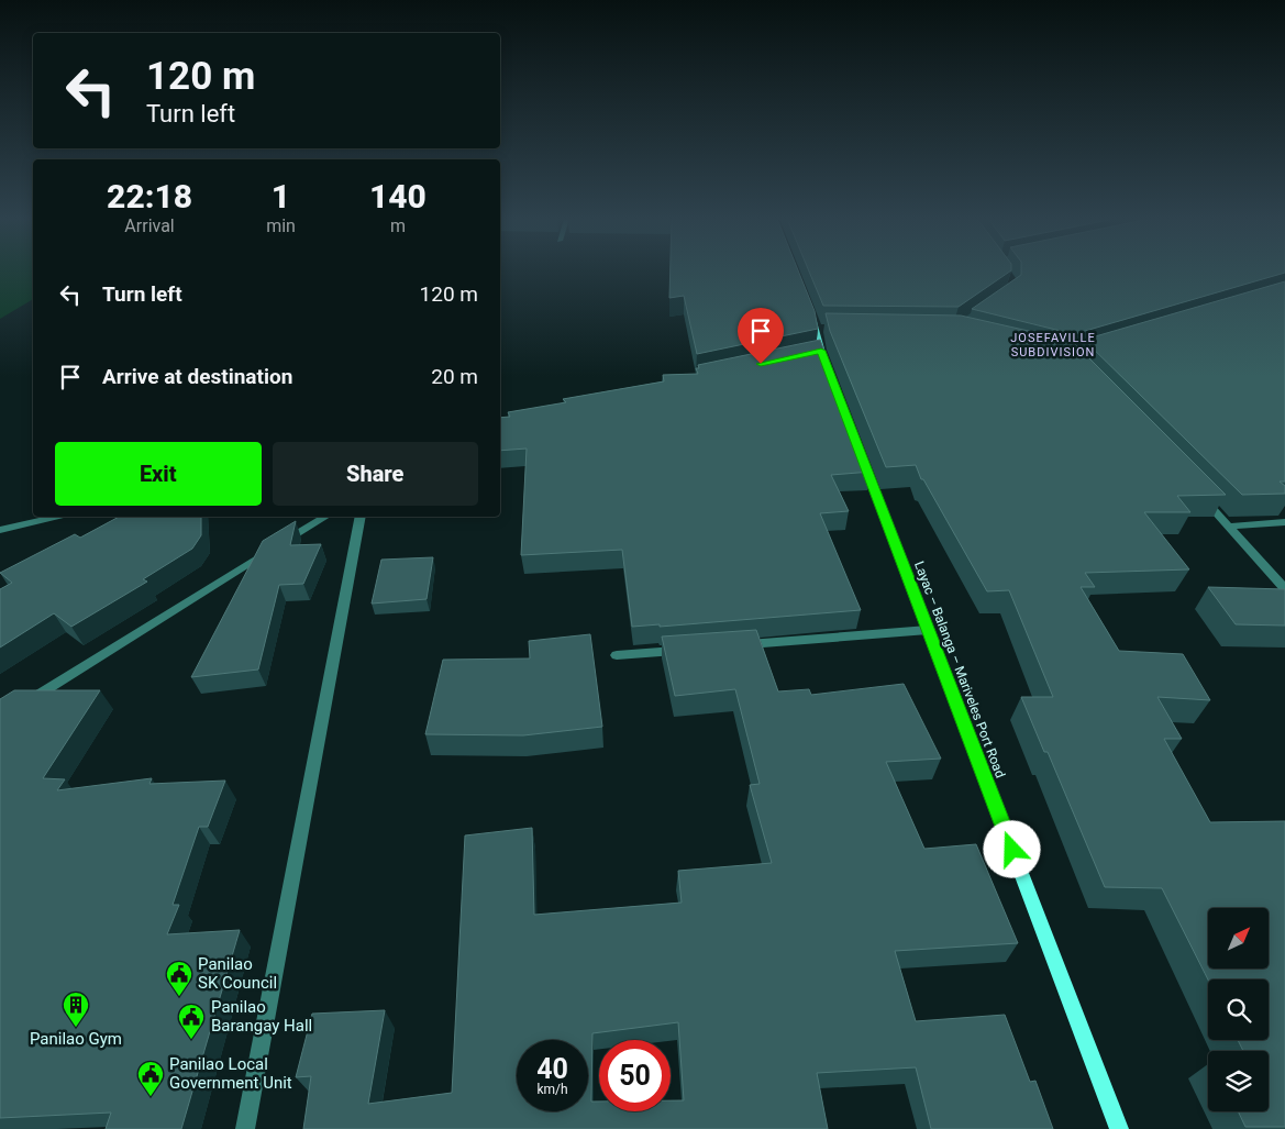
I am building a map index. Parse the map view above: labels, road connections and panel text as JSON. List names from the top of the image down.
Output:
{
  "streets": {
    "main road": ["Layac – Balanga – Mariveles Port Road"]
  },
  "districts": ["JOSEFAVILLE SUBDIVISION"],
  "places": {
    "public building": ["Panilao SK Council", "Panilao Barangay Hall", "Panilao Local Government Unit"],
    "building": ["Panilao Gym"]
  },
  "north": "top right",
  "page": {
    "turn": ["120 m", "Turn left"],
    "eta": [
      "22:18",
      "Arrival",
      "1",
      "min",
      "140",
      "m"
    ],
    "list": [
      {
        "name": "Turn left",
        "value": "120 m"
      },
      {
        "name": "Arrive at destination",
        "value": "20 m"
      }
    ],
    "buttons": ["Exit", "Share"],
    "speed": "40 km/h",
    "limit": "50"
  }
}
